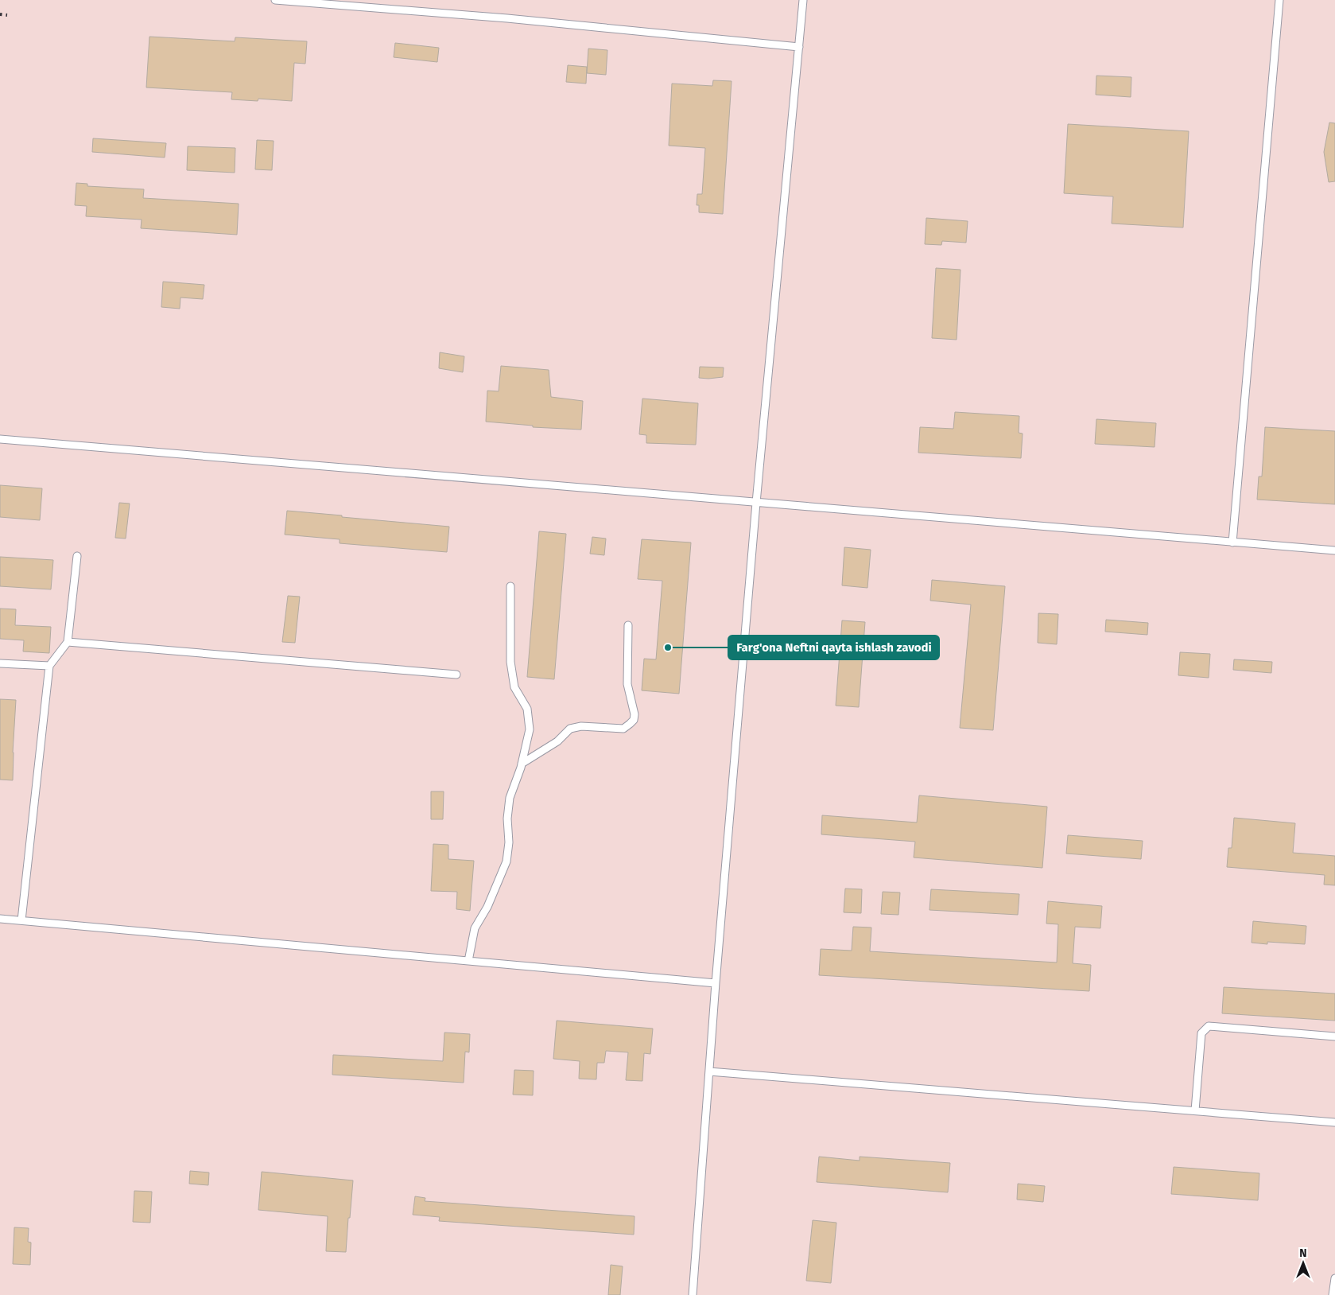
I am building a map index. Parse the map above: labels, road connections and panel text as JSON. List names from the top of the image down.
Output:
{
  "places": ["Farg'ona Neftni qayta ishlash zavodi"],
  "north": "top"
}
